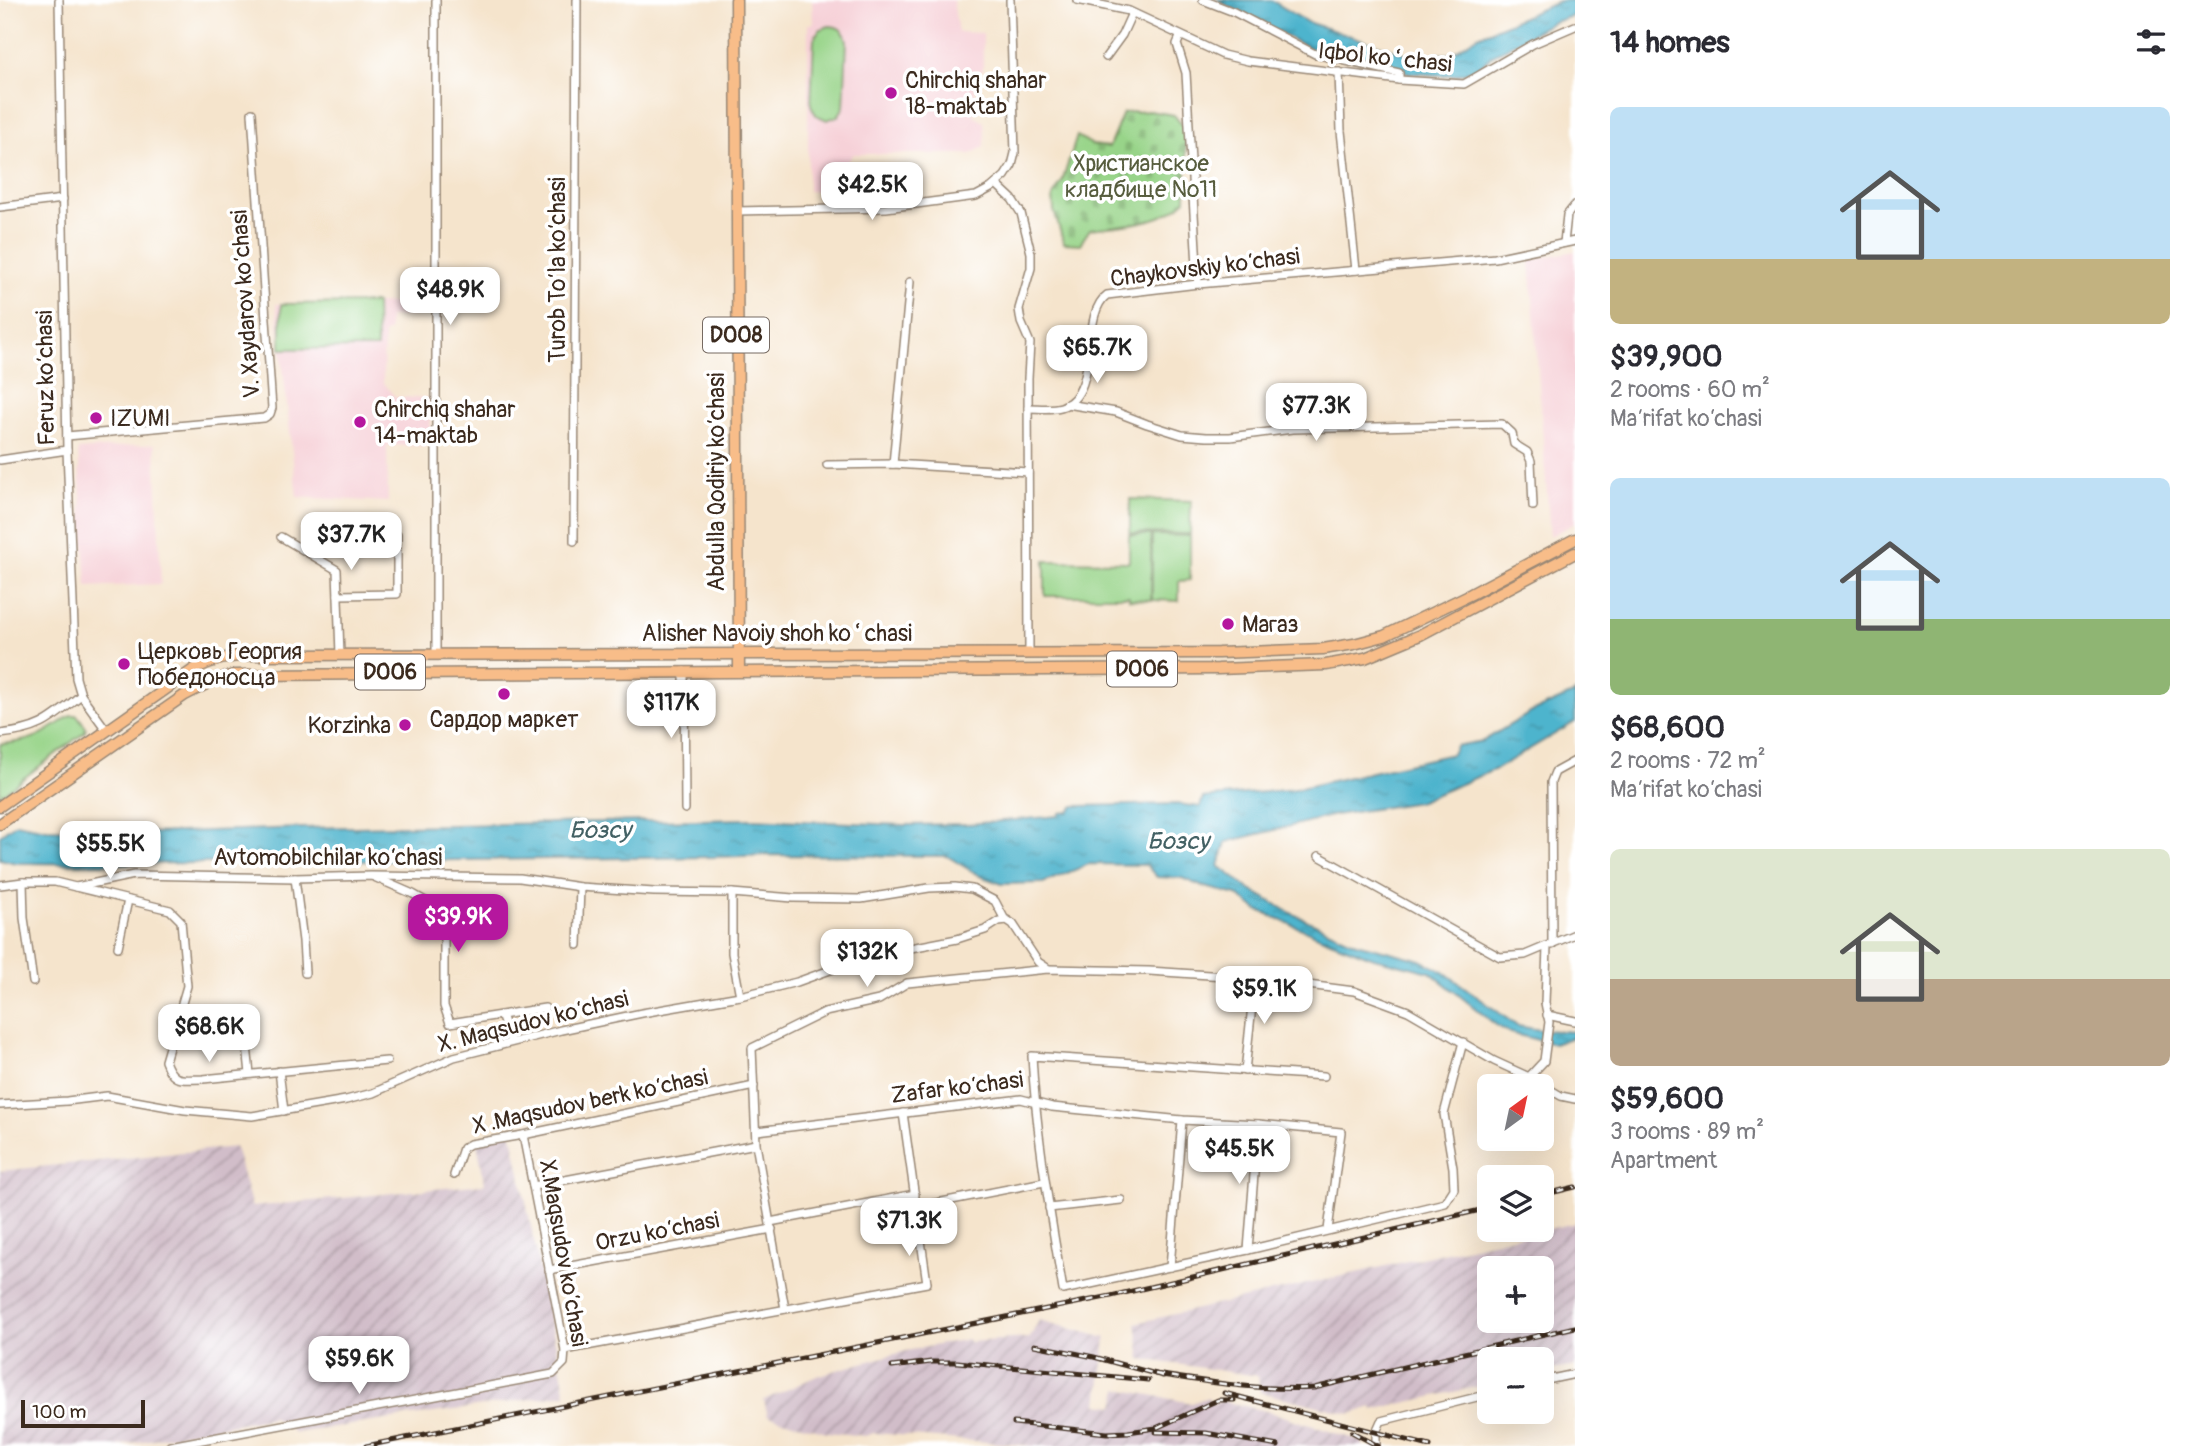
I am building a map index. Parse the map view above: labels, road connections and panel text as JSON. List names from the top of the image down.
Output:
{
  "streets": {
    "main road": [
      "D008",
      "Feruz ko‘chasi",
      "Abdulla Qodiriy ko‘chasi",
      "Alisher Navoiy shoh koʻchasi",
      "D006"
    ],
    "street": [
      "Iqbol koʻchasi",
      "Chaykovskiy ko‘chasi",
      "Turob To‘la ko‘chasi",
      "V. Xaydarov ko‘chasi",
      "Avtomobilchilar ko‘chasi",
      "X. Maqsudov ko‘chasi",
      "Zafar ko‘chasi",
      "X .Maqsudov berk ko‘chasi",
      "Orzu ko‘chasi",
      "X.Maqsudov ko‘chasi"
    ]
  },
  "crossings": [
    ["V. Xaydarov ko‘chasi", "Feruz ko‘chasi"],
    ["Feruz ko‘chasi", "Alisher Navoiy shoh koʻchasi"],
    ["Abdulla Qodiriy ko‘chasi", "Alisher Navoiy shoh koʻchasi"],
    ["Avtomobilchilar ko‘chasi", "X. Maqsudov ko‘chasi"],
    ["X .Maqsudov berk ko‘chasi", "X.Maqsudov ko‘chasi"],
    ["Orzu ko‘chasi", "X.Maqsudov ko‘chasi"]
  ],
  "water": ["Бозсу"],
  "parks": ["Христианское кладбище №11"],
  "places": [
    "Chirchiq shahar 18-maktab",
    "IZUMI",
    "Chirchiq shahar 14-maktab",
    "Магаз",
    "Церковь Георгия Победоносца",
    "Сардор маркет",
    "Korzinka"
  ],
  "scale_bar": "100 m",
  "north": "top right",
  "page": {
    "heading": "14 homes",
    "list": [
      {
        "name": "$39,900",
        "note": "2 rooms · 60 m² · Maʼrifat ko‘chasi"
      },
      {
        "name": "$68,600",
        "note": "2 rooms · 72 m² · Maʼrifat ko‘chasi"
      },
      {
        "name": "$59,600",
        "note": "3 rooms · 89 m² · Apartment"
      }
    ],
    "price": [
      "$42.5K",
      "$48.9K",
      "$65.7K",
      "$77.3K",
      "$37.7K",
      "$117K",
      "$55.5K",
      "$39.9K",
      "$132K",
      "$59.1K",
      "$68.6K",
      "$45.5K",
      "$71.3K",
      "$59.6K"
    ],
    "map_buttons": ["+", "−"],
    "scale": "100 m"
  }
}
